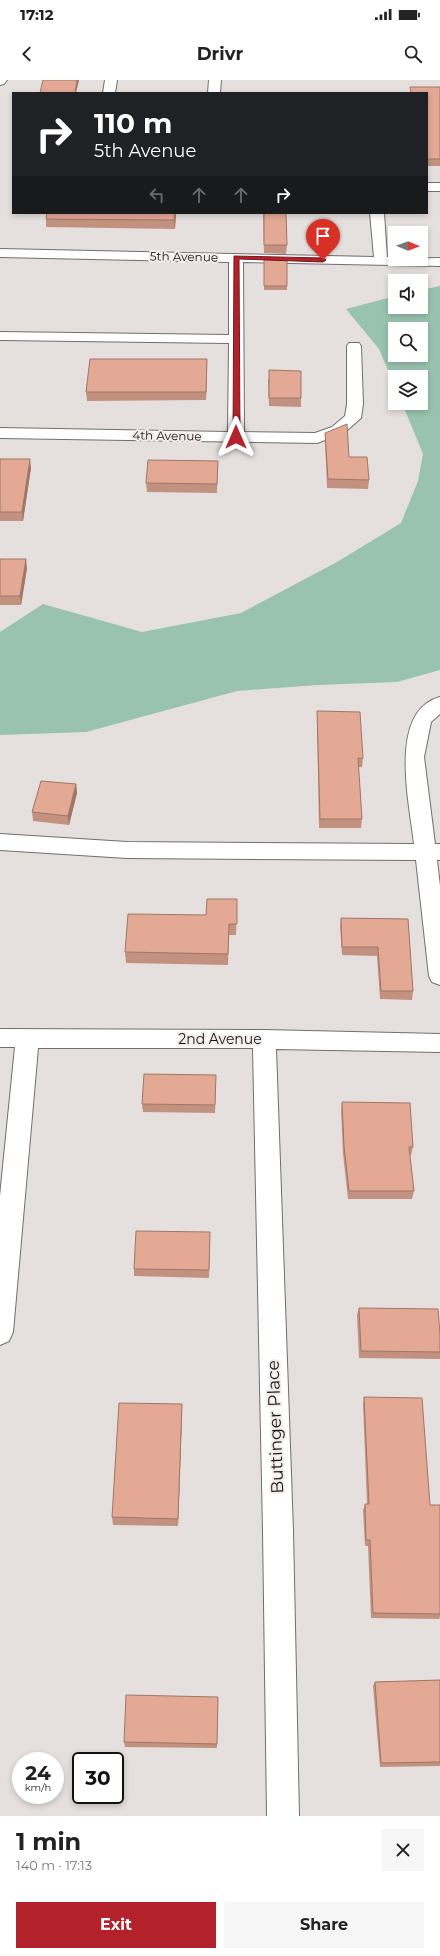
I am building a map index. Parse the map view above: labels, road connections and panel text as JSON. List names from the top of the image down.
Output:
{
  "streets": {
    "street": [
      "5th Avenue",
      "4th Avenue",
      "2nd Avenue",
      "Buttinger Place"
    ]
  },
  "crossings": [
    ["2nd Avenue", "Buttinger Place"]
  ],
  "north": "right",
  "page": {
    "status": "17:12",
    "header": "Drivr",
    "turn": ["110 m", "5th Avenue"],
    "speed": "24 km/h",
    "limit": "30",
    "heading": ["1 min", "140 m · 17:13"],
    "buttons": ["Exit", "Share"]
  }
}
